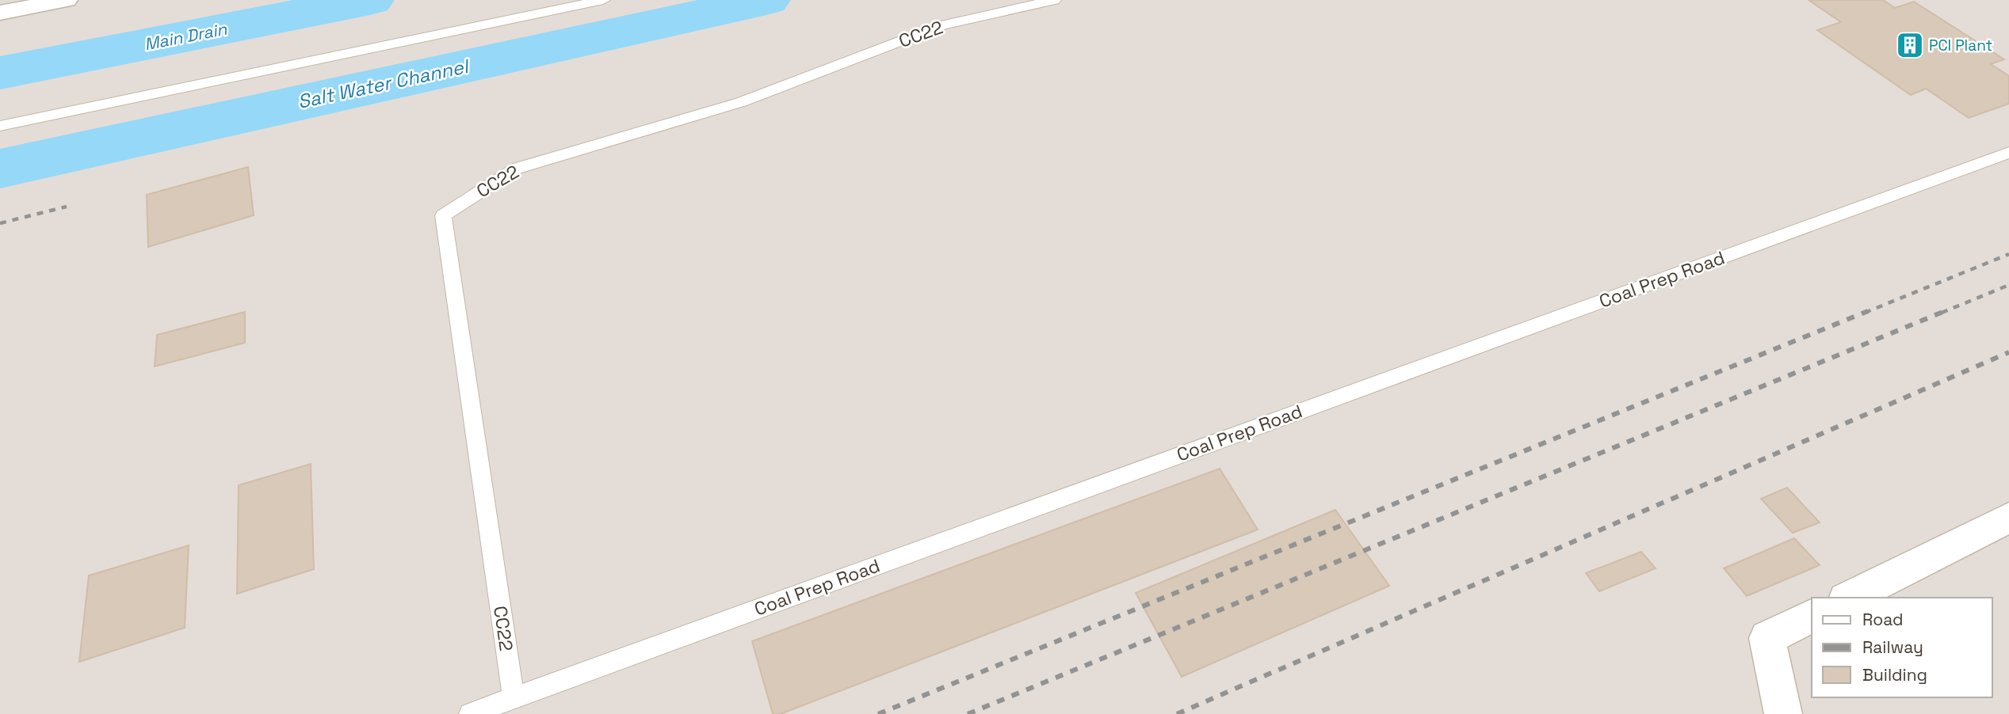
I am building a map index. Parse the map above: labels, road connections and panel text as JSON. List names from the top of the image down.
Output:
{
  "streets": {
    "lane": ["CC22", "Coal Prep Road"]
  },
  "crossings": [
    ["CC22", "Coal Prep Road"]
  ],
  "water": ["Main Drain", "Salt Water Channel"],
  "places": {
    "building": ["PCI Plant"]
  },
  "legend": ["Road", "Railway", "Building"]
}
